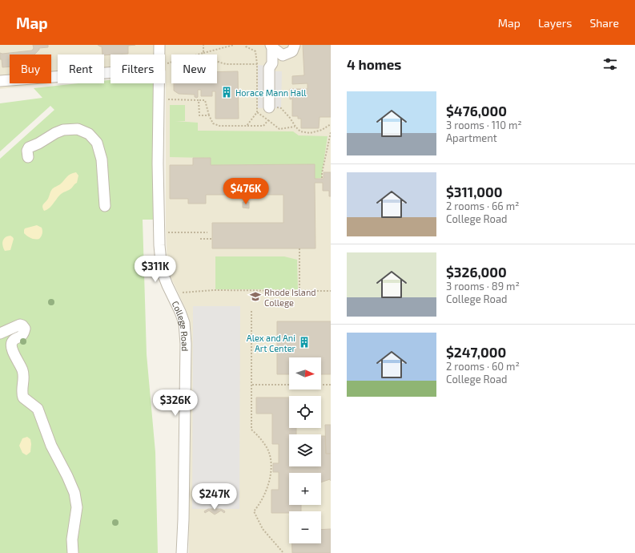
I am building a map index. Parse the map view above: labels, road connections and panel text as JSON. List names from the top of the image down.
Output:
{
  "streets": {
    "street": ["College Road"]
  },
  "places": {
    "building": ["Horace Mann Hall", "Alex and Ani Art Center"],
    "school or university": ["Rhode Island College"]
  },
  "north": "right",
  "page": {
    "header": "Map",
    "nav": ["Map", "Layers", "Share"],
    "heading": "4 homes",
    "chip": [
      "Buy",
      "Rent",
      "Filters",
      "New"
    ],
    "list": [
      {
        "name": "$476,000",
        "note": "3 rooms · 110 m² · Apartment"
      },
      {
        "name": "$311,000",
        "note": "2 rooms · 66 m² · College Road"
      },
      {
        "name": "$326,000",
        "note": "3 rooms · 89 m² · College Road"
      },
      {
        "name": "$247,000",
        "note": "2 rooms · 60 m² · College Road"
      }
    ],
    "price": [
      "$476K",
      "$311K",
      "$326K",
      "$247K"
    ],
    "map_buttons": ["+", "−"]
  }
}
